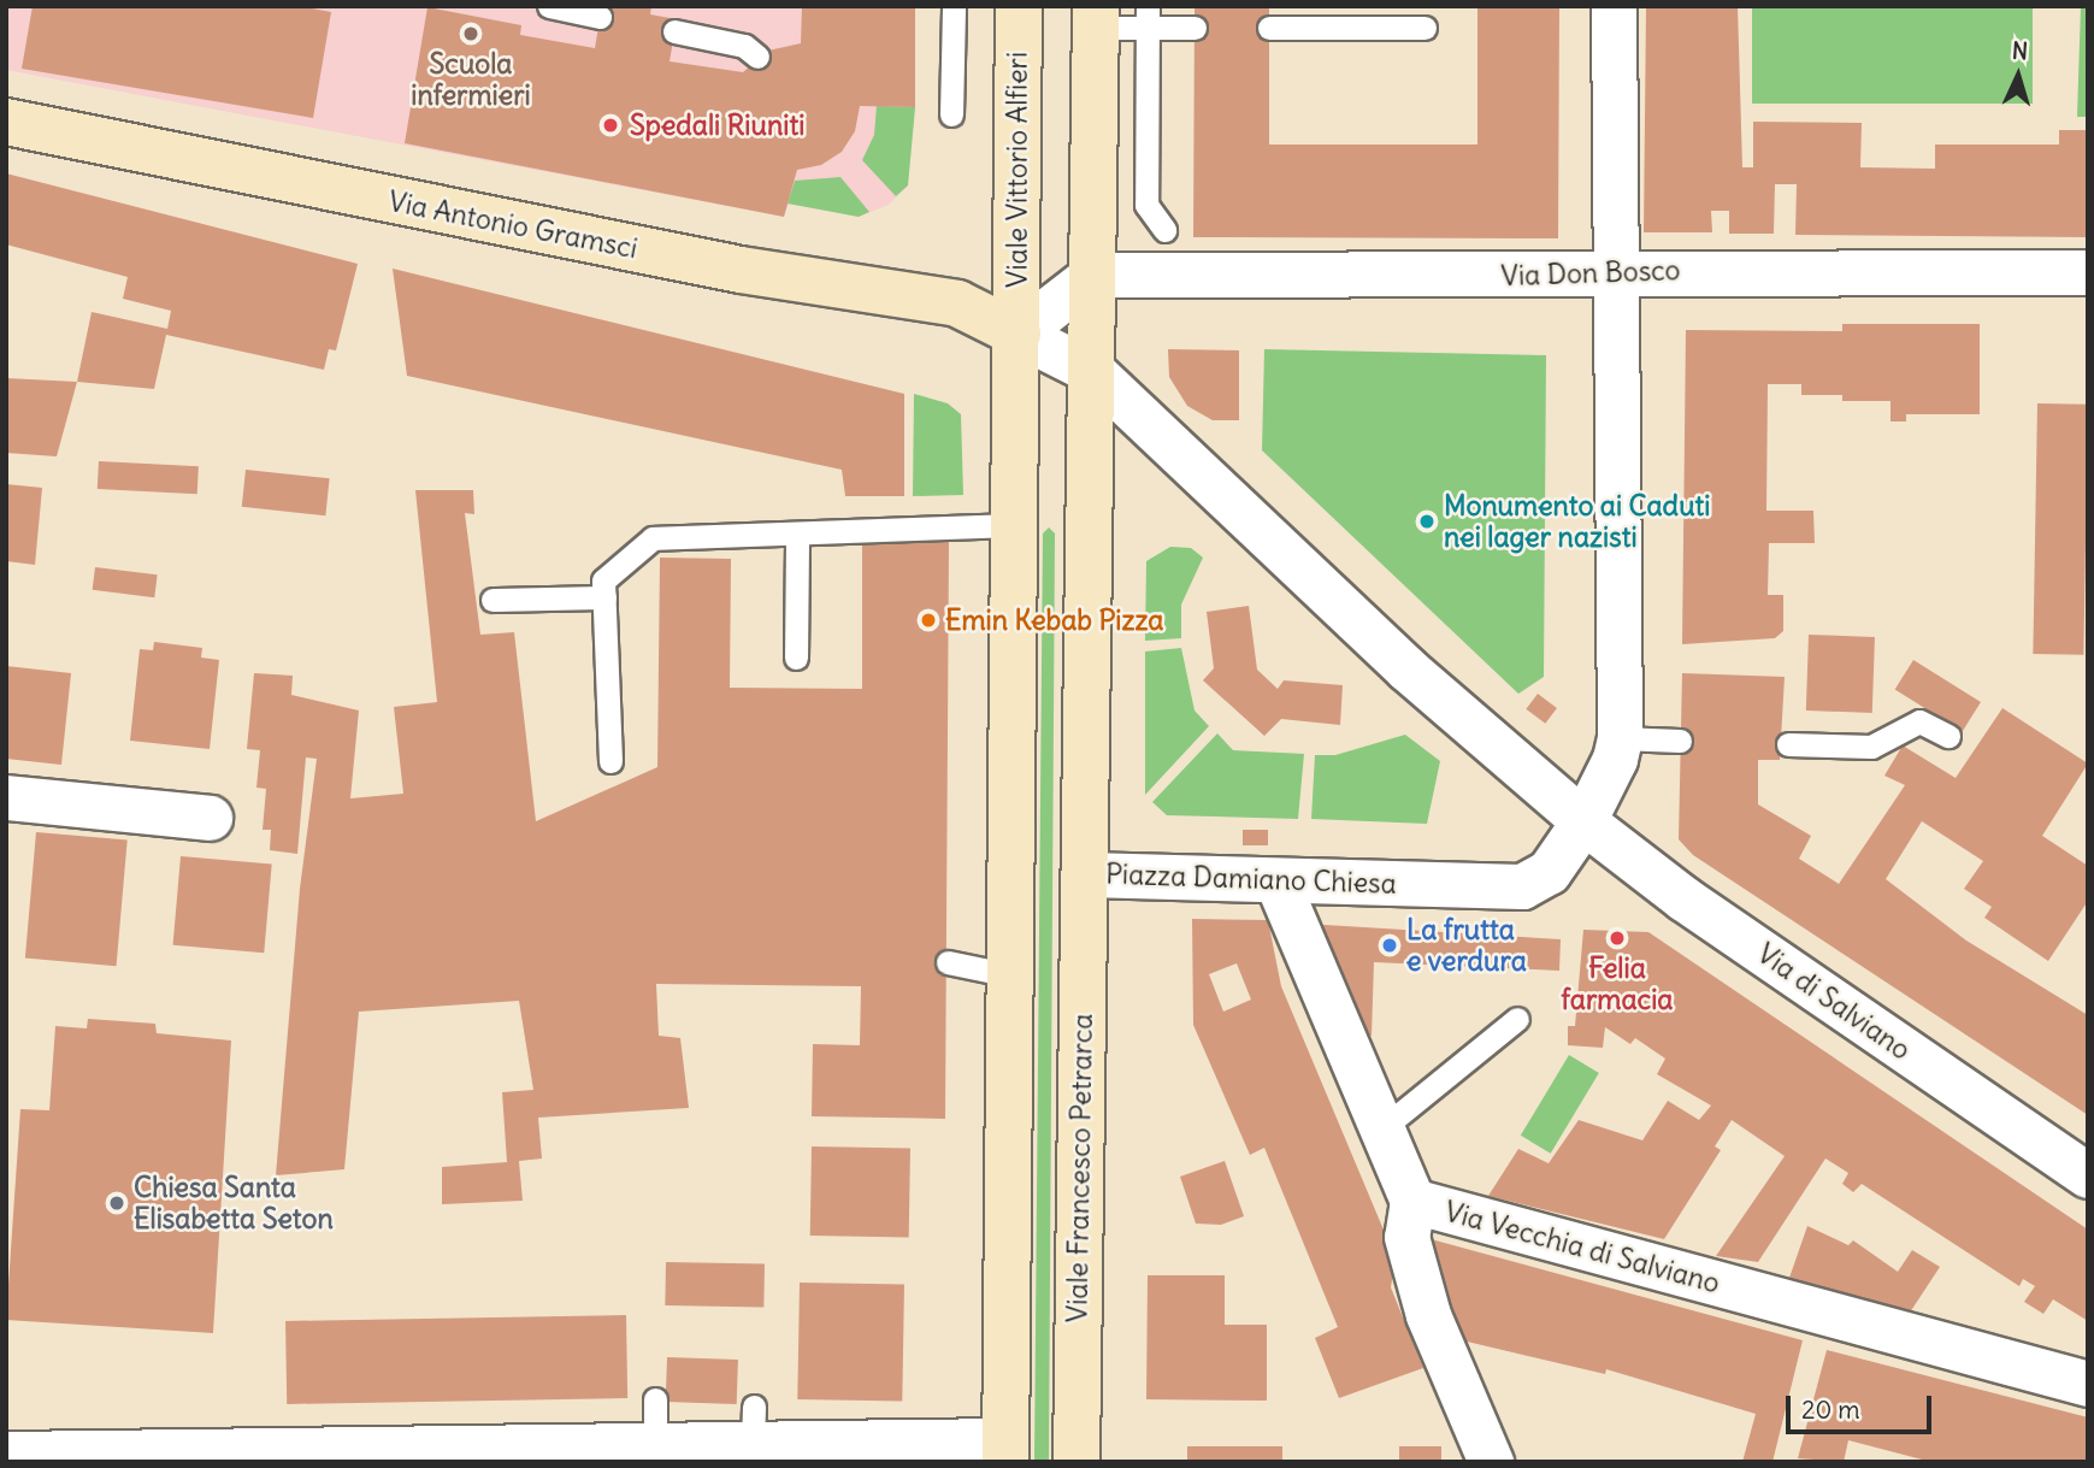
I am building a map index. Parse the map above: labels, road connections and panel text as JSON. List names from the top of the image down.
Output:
{
  "streets": {
    "main road": [
      "Viale Vittorio Alfieri",
      "Via Antonio Gramsci",
      "Piazza Damiano Chiesa",
      "Viale Francesco Petrarca"
    ],
    "street": ["Via Don Bosco", "Via di Salviano", "Via Vecchia di Salviano"]
  },
  "crossings": [
    ["Viale Vittorio Alfieri", "Via Antonio Gramsci"],
    ["Via Don Bosco", "Piazza Damiano Chiesa"],
    ["Piazza Damiano Chiesa", "Via di Salviano"],
    ["Piazza Damiano Chiesa", "Viale Francesco Petrarca"],
    ["Piazza Damiano Chiesa", "Via Vecchia di Salviano"]
  ],
  "places": [
    "Scuola infermieri",
    "Spedali Riuniti",
    "Monumento ai Caduti nei lager nazisti",
    "Emin Kebab Pizza",
    "Felia farmacia",
    "La frutta e verdura",
    "Chiesa Santa Elisabetta Seton"
  ],
  "scale_bar": "20 m",
  "north": "top"
}
